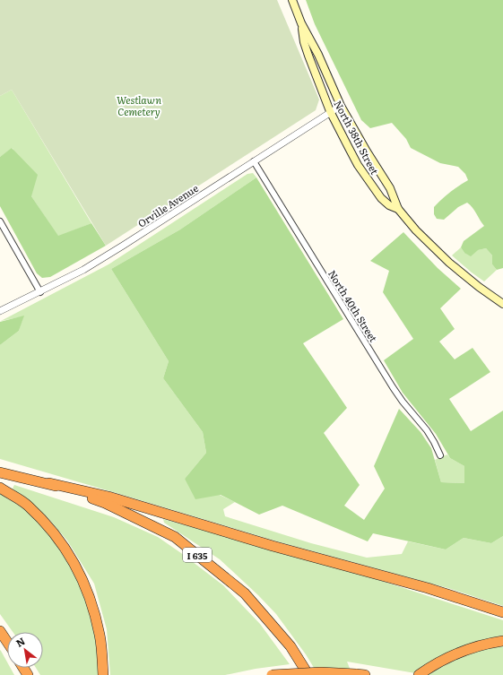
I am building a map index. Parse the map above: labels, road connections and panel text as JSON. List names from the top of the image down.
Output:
{
  "streets": {
    "highway": ["I 635"],
    "main road": ["North 38th Street"],
    "street": ["Orville Avenue", "North 40th Street"]
  },
  "crossings": [
    ["North 38th Street", "Orville Avenue"],
    ["Orville Avenue", "North 40th Street"]
  ],
  "parks": ["Westlawn Cemetery"],
  "north": "top left"
}
